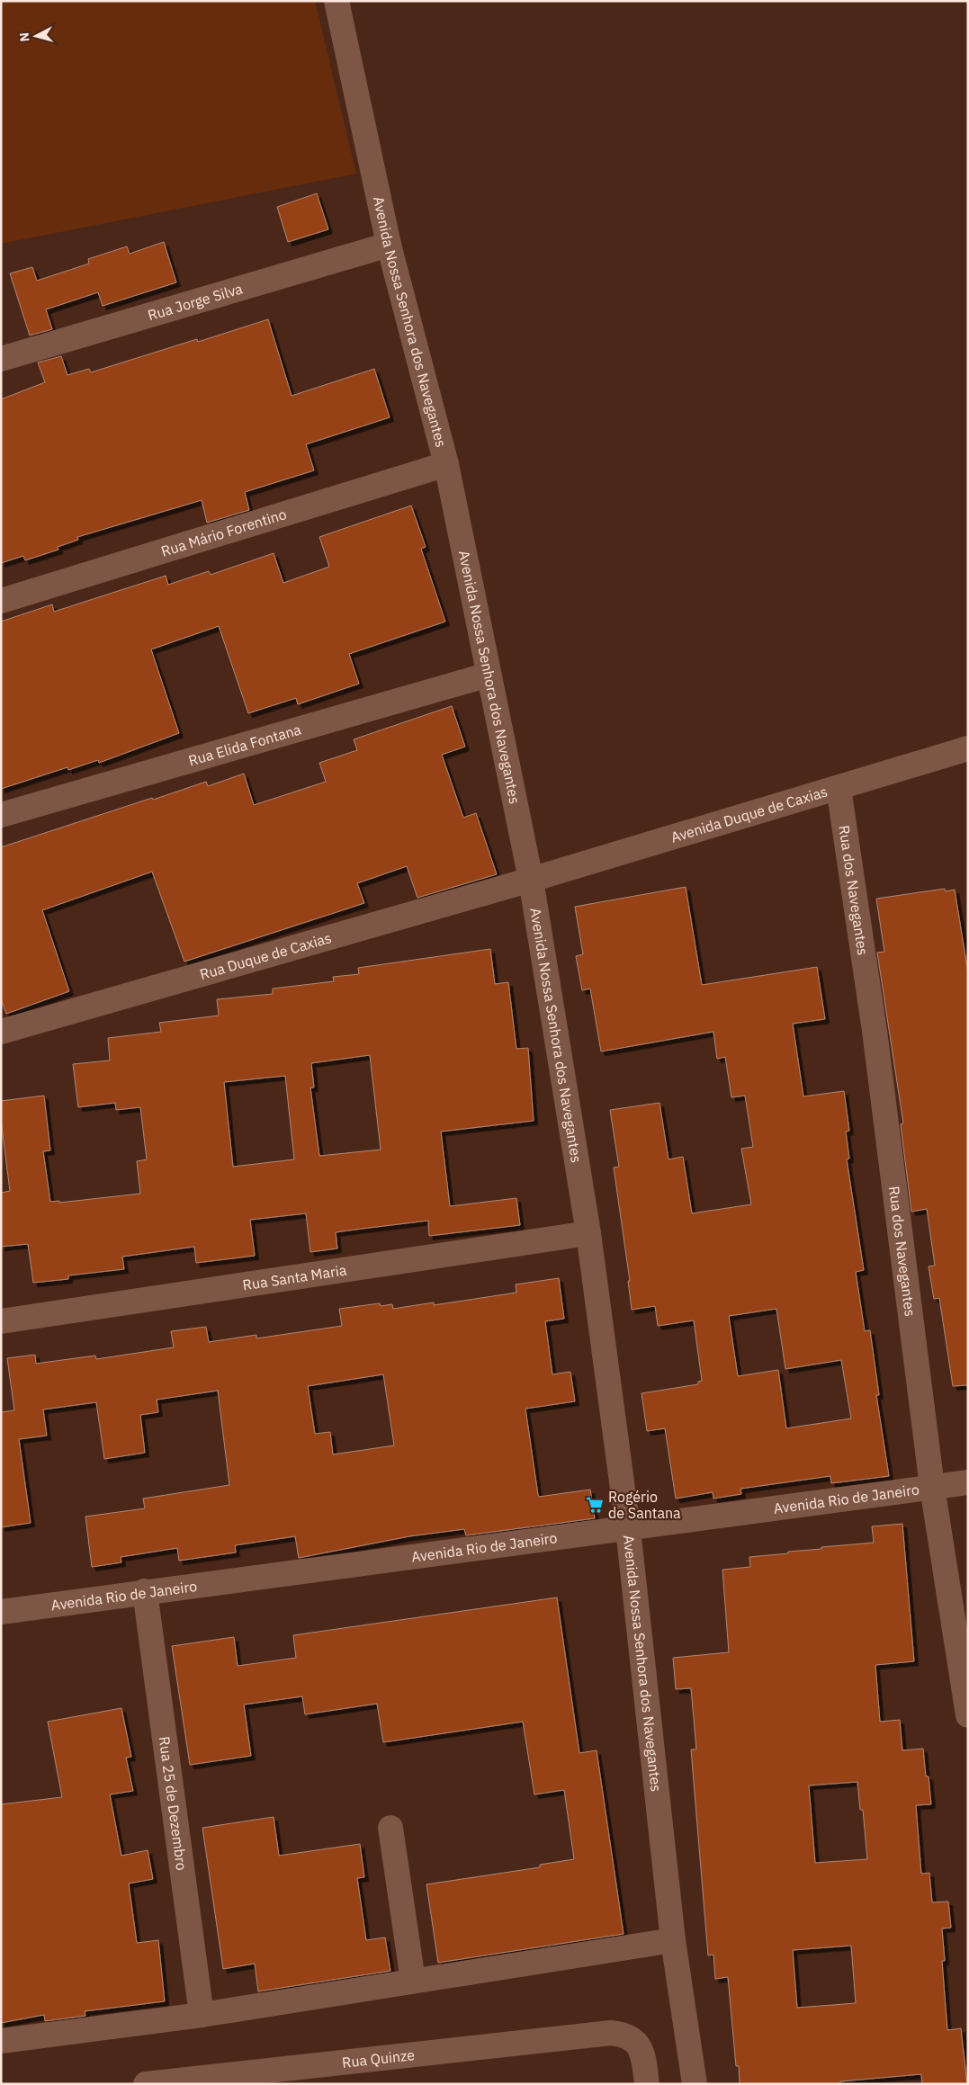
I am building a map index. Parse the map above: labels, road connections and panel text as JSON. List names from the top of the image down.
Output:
{
  "streets": {
    "street": [
      "Rua Jorge Silva",
      "Avenida Nossa Senhora dos Navegantes",
      "Rua Mário Forentino",
      "Rua Elida Fontana",
      "Avenida Duque de Caxias",
      "Rua dos Navegantes",
      "Rua Duque de Caxias",
      "Rua Santa Maria",
      "Avenida Rio de Janeiro",
      "Rua 25 de Dezembro",
      "Rua Quinze"
    ]
  },
  "crossings": [
    ["Rua Jorge Silva", "Avenida Nossa Senhora dos Navegantes"],
    ["Avenida Nossa Senhora dos Navegantes", "Rua Mário Forentino"],
    ["Avenida Nossa Senhora dos Navegantes", "Rua Elida Fontana"],
    ["Avenida Nossa Senhora dos Navegantes", "Avenida Duque de Caxias"],
    ["Avenida Nossa Senhora dos Navegantes", "Rua Duque de Caxias"],
    ["Avenida Nossa Senhora dos Navegantes", "Rua Santa Maria"],
    ["Avenida Nossa Senhora dos Navegantes", "Avenida Rio de Janeiro"],
    ["Avenida Duque de Caxias", "Rua dos Navegantes"],
    ["Avenida Duque de Caxias", "Rua Duque de Caxias"],
    ["Rua dos Navegantes", "Avenida Rio de Janeiro"],
    ["Avenida Rio de Janeiro", "Rua 25 de Dezembro"]
  ],
  "places": {
    "supermarket": ["Rogério de Santana"]
  },
  "north": "left"
}
